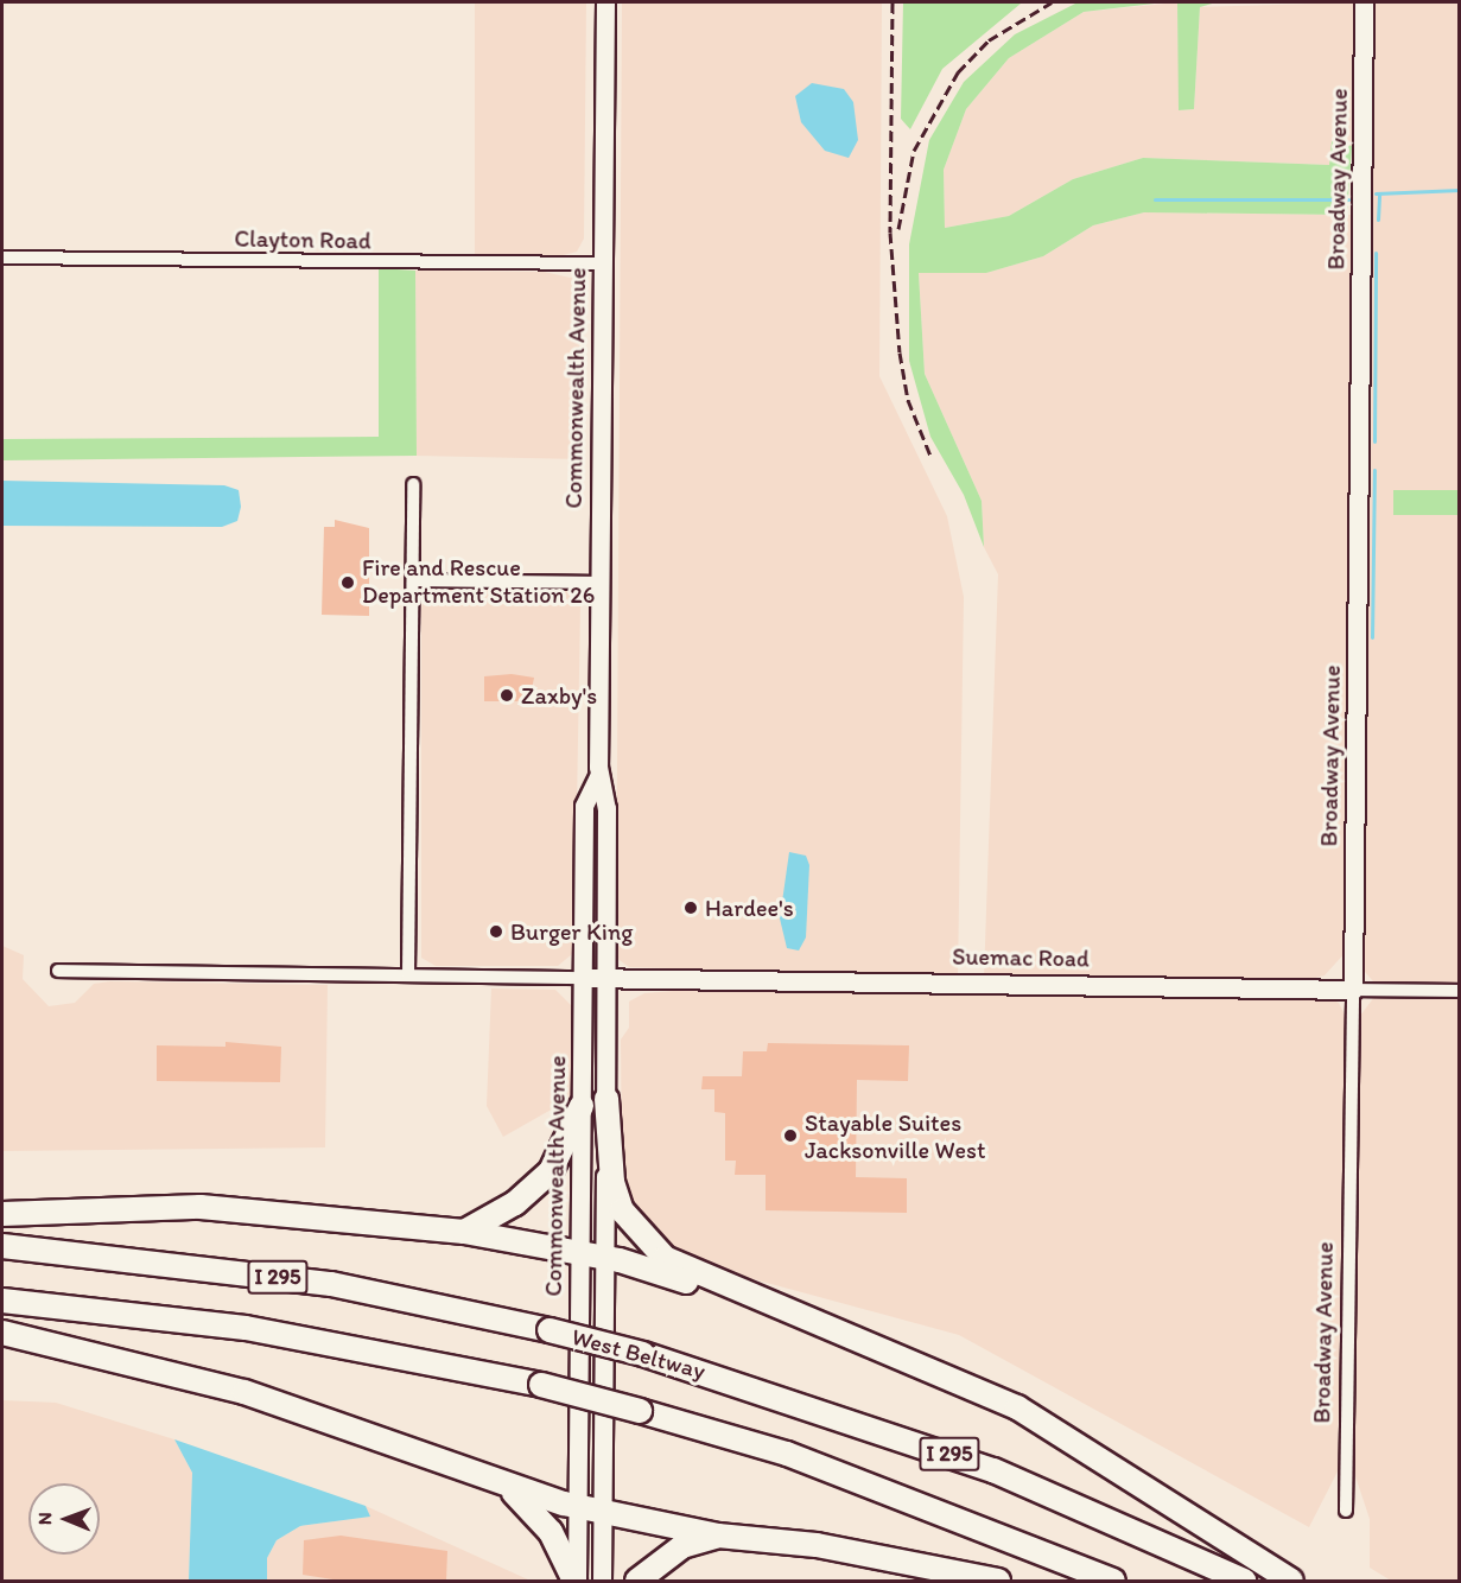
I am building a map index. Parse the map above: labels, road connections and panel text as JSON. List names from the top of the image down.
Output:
{
  "streets": {
    "highway": ["I 295", "West Beltway"],
    "main road": ["Broadway Avenue", "Commonwealth Avenue", "Suemac Road"],
    "street": ["Clayton Road"]
  },
  "crossings": [
    ["Broadway Avenue", "Suemac Road"],
    ["Clayton Road", "Commonwealth Avenue"],
    ["Commonwealth Avenue", "Suemac Road"]
  ],
  "places": [
    "Fire and Rescue Department Station 26",
    "Zaxby's",
    "Hardee's",
    "Burger King",
    "Stayable Suites Jacksonville West"
  ],
  "north": "left"
}
